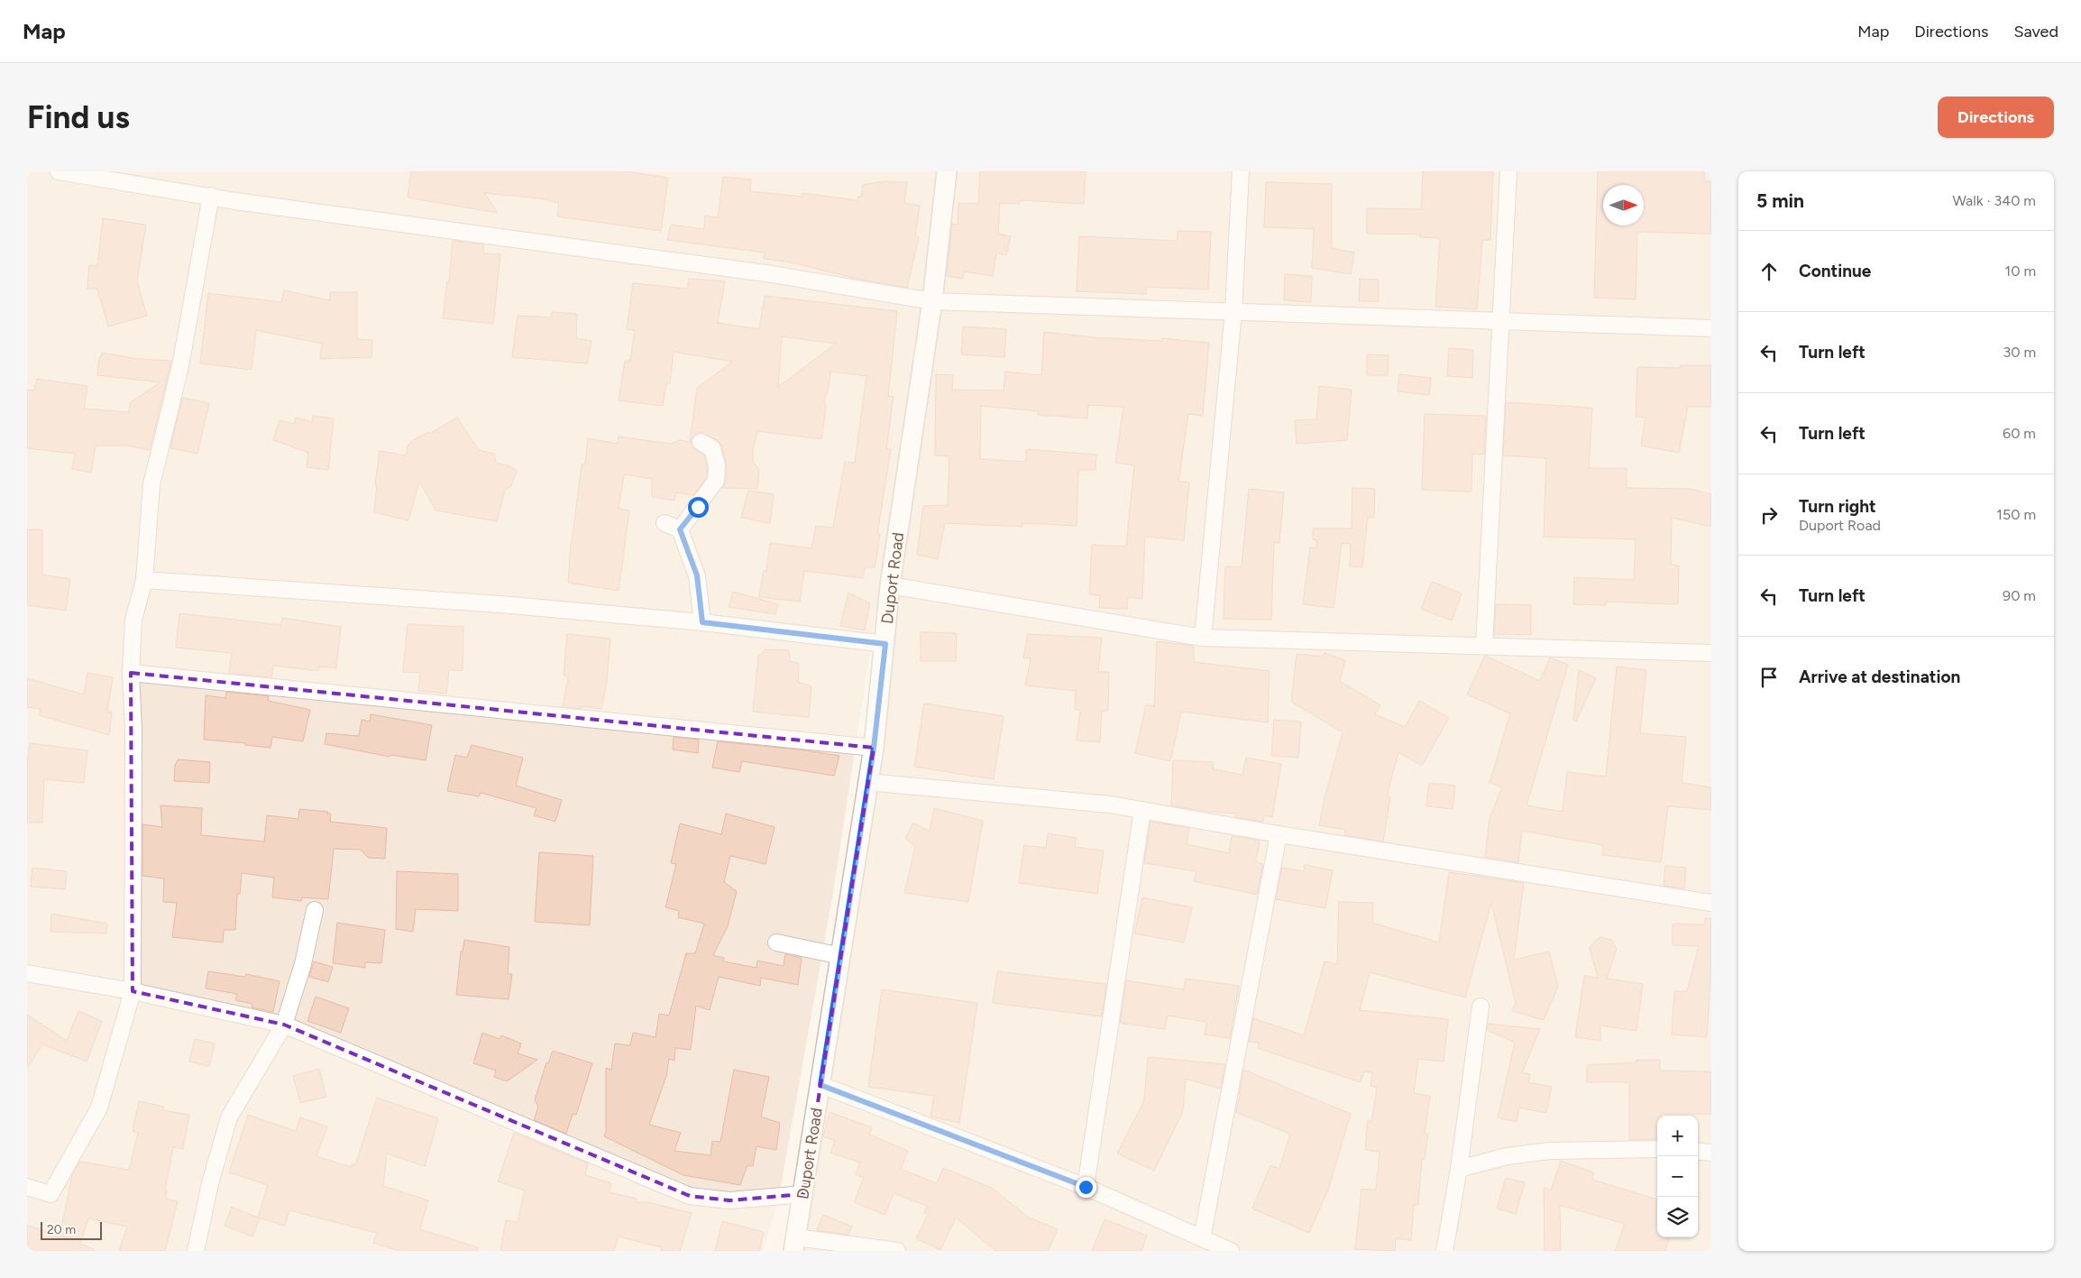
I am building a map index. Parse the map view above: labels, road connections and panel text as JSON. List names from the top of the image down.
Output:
{
  "streets": {
    "street": ["Duport Road"]
  },
  "scale_bar": "20 m",
  "north": "right",
  "page": {
    "header": "Map",
    "nav": ["Map", "Directions", "Saved"],
    "buttons": "Directions",
    "title": "Find us",
    "heading": ["5 min", "Walk · 340 m"],
    "list": [
      ["Continue", "10 m"],
      ["Turn left", "30 m"],
      ["Turn left", "60 m"],
      ["Turn right", "Duport Road", "150 m"],
      ["Turn left", "90 m"],
      "Arrive at destination"
    ],
    "map_buttons": ["+", "−"],
    "scale": "20 m"
  }
}
